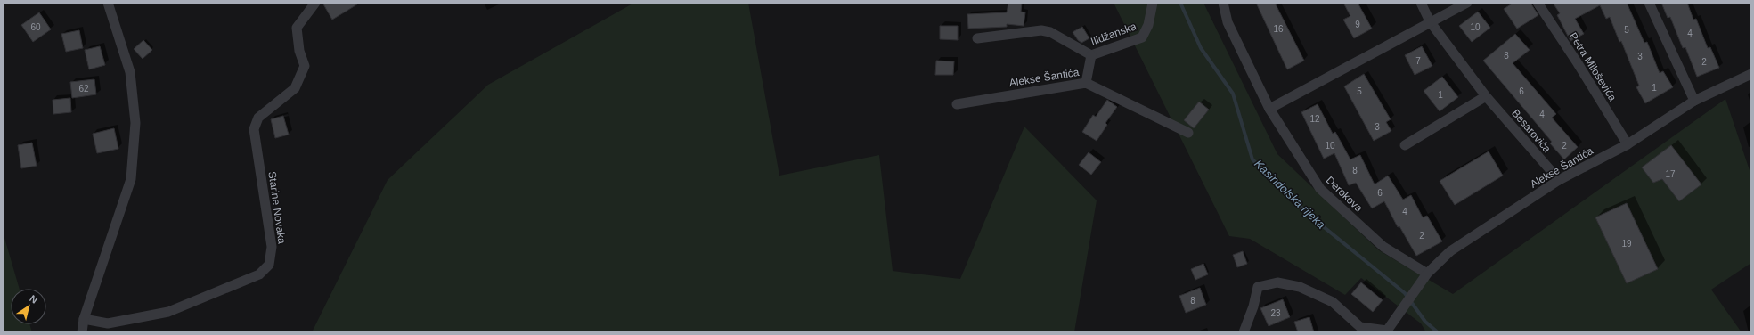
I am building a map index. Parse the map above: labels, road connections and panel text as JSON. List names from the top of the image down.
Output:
{
  "streets": {
    "street": [
      "Ilidžanska",
      "Petra Miloševića",
      "Alekse Šantića",
      "Besarovića",
      "Derokova",
      "Starine Novaka"
    ]
  },
  "crossings": [
    ["Petra Miloševića", "Alekse Šantića"],
    ["Alekse Šantića", "Besarovića"],
    ["Alekse Šantića", "Derokova"]
  ],
  "water": ["Kasindolska rijeka"],
  "house_numbers": [
    "9",
    "60",
    "10",
    "16",
    "5",
    "4",
    "8",
    "3",
    "7",
    "2",
    "1",
    "62",
    "5",
    "6",
    "1",
    "4",
    "12",
    "3",
    "10",
    "2",
    "8",
    "17",
    "6",
    "4",
    "2",
    "19",
    "8",
    "23"
  ],
  "north": "top right"
}
